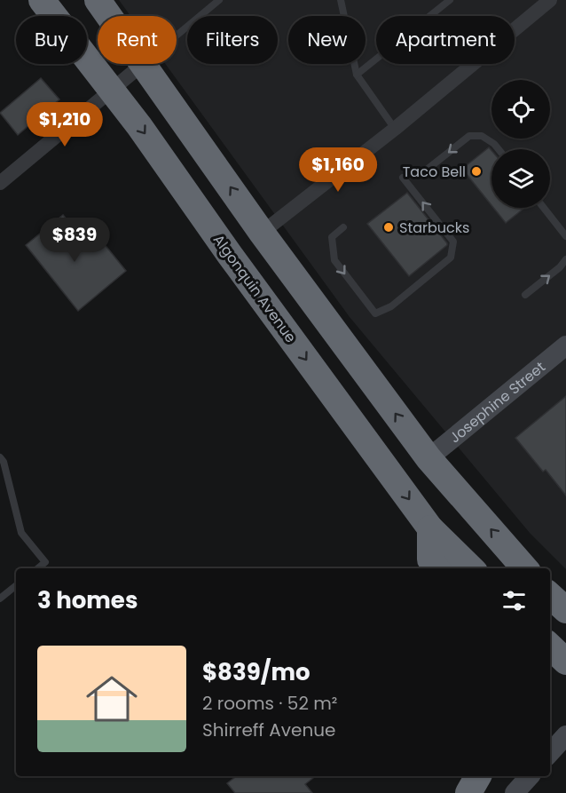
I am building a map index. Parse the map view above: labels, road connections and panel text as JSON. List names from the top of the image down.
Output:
{
  "streets": {
    "highway": ["Algonquin Avenue"],
    "street": ["Josephine Street"]
  },
  "places": ["Taco Bell", "Starbucks"],
  "page": {
    "chip": [
      "Buy",
      "Rent",
      "Filters",
      "New",
      "Apartment"
    ],
    "price": ["$1,210", "$1,160", "$839"],
    "heading": "3 homes",
    "list": [
      {
        "name": "$839/mo",
        "note": "2 rooms · 52 m² · Shirreff Avenue"
      }
    ]
  }
}
